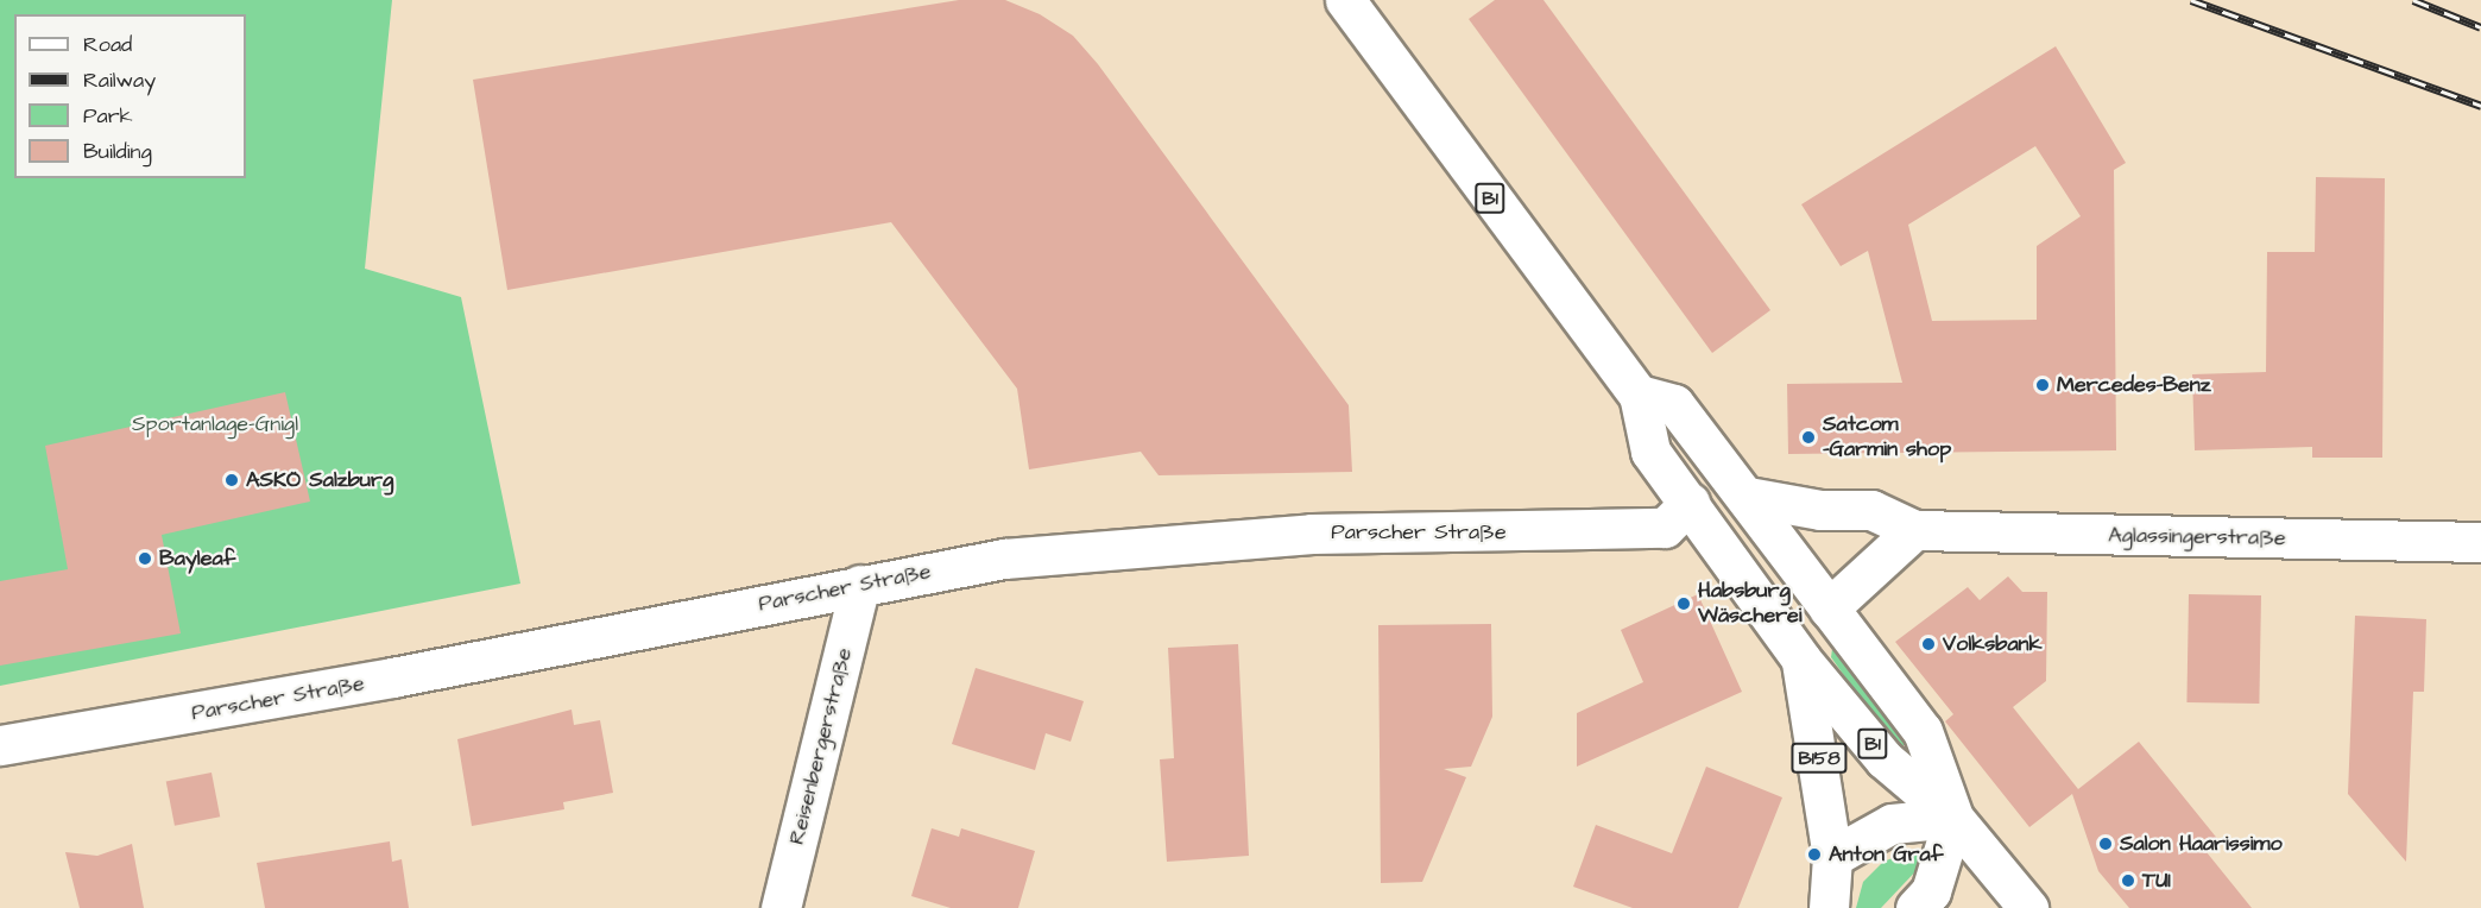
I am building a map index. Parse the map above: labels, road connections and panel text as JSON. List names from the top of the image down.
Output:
{
  "streets": {
    "street": [
      "B1",
      "Parscher Straße",
      "Aglassingerstraße",
      "Reisenbergerstraße",
      "B158"
    ]
  },
  "crossings": [
    ["B1", "Parscher Straße"],
    ["B1", "Aglassingerstraße"],
    ["B1", "B158"],
    ["Parscher Straße", "Reisenbergerstraße"]
  ],
  "parks": ["Sportanlage-Gnigl"],
  "places": [
    "Mercedes-Benz",
    "Satcom -Garmin shop",
    "ASKÖ Salzburg",
    "Bayleaf",
    "Habsburg Wäscherei",
    "Volksbank",
    "Salon Haarissimo",
    "Anton Graf",
    "TUI"
  ],
  "legend": [
    "Road",
    "Railway",
    "Park",
    "Building"
  ]
}
